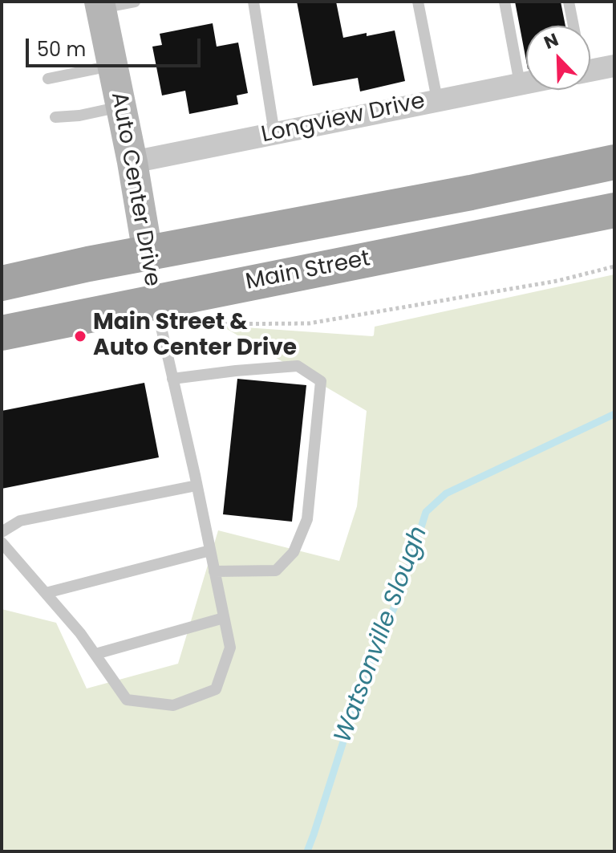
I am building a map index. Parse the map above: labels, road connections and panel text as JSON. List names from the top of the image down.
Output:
{
  "streets": {
    "main road": ["Auto Center Drive", "Main Street"],
    "street": ["Longview Drive"]
  },
  "crossings": [
    ["Longview Drive", "Auto Center Drive"],
    ["Auto Center Drive", "Main Street"]
  ],
  "water": ["Watsonville Slough"],
  "places": ["Main Street & Auto Center Drive"],
  "scale_bar": "50 m",
  "north": "top left"
}
